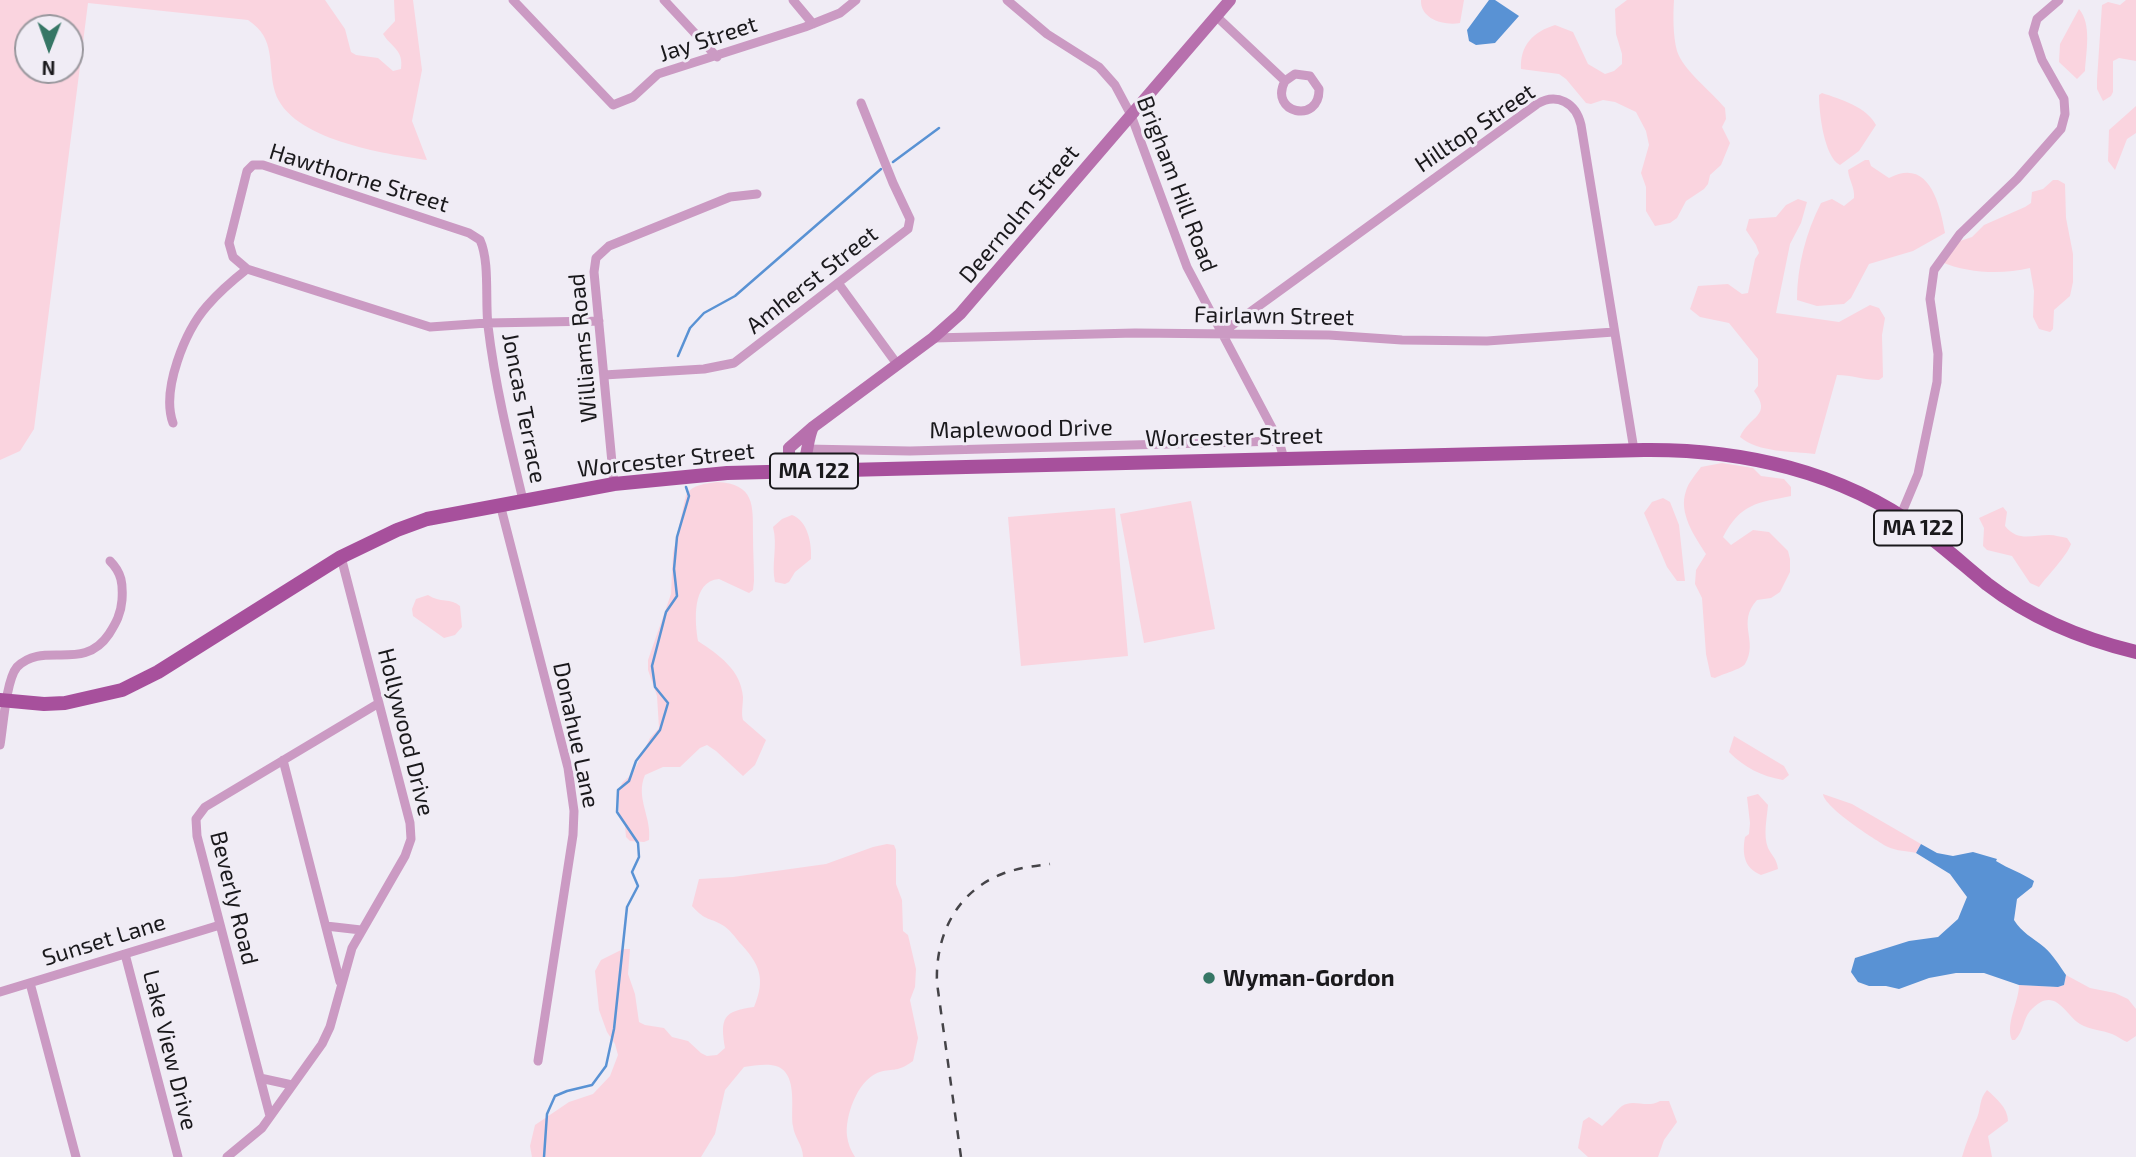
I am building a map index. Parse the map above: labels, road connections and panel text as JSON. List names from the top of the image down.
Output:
{
  "streets": {
    "main road": ["Worcester Street", "MA 122"],
    "street": [
      "Jay Street",
      "Hilltop Street",
      "Hawthorne Street",
      "Brigham Hill Road",
      "Deernolm Street",
      "Amherst Street",
      "Fairlawn Street",
      "Williams Road",
      "Joncas Terrace",
      "Maplewood Drive",
      "Hollywood Drive",
      "Donahue Lane",
      "Beverly Road",
      "Sunset Lane",
      "Lake View Drive"
    ]
  },
  "crossings": [
    ["Hilltop Street", "Brigham Hill Road"],
    ["Hilltop Street", "Fairlawn Street"],
    ["Hilltop Street", "Worcester Street"],
    ["Hawthorne Street", "Joncas Terrace"],
    ["Brigham Hill Road", "Deernolm Street"],
    ["Brigham Hill Road", "Fairlawn Street"],
    ["Brigham Hill Road", "Maplewood Drive"],
    ["Brigham Hill Road", "Worcester Street"],
    ["Deernolm Street", "Fairlawn Street"],
    ["Deernolm Street", "Worcester Street"],
    ["Amherst Street", "Williams Road"],
    ["Williams Road", "Worcester Street"],
    ["Joncas Terrace", "Worcester Street"],
    ["Worcester Street", "MA 122"],
    ["Worcester Street", "Hollywood Drive"],
    ["Worcester Street", "Donahue Lane"],
    ["Hollywood Drive", "Beverly Road"],
    ["Beverly Road", "Sunset Lane"],
    ["Sunset Lane", "Lake View Drive"]
  ],
  "places": ["Wyman-Gordon"],
  "north": "bottom"
}
